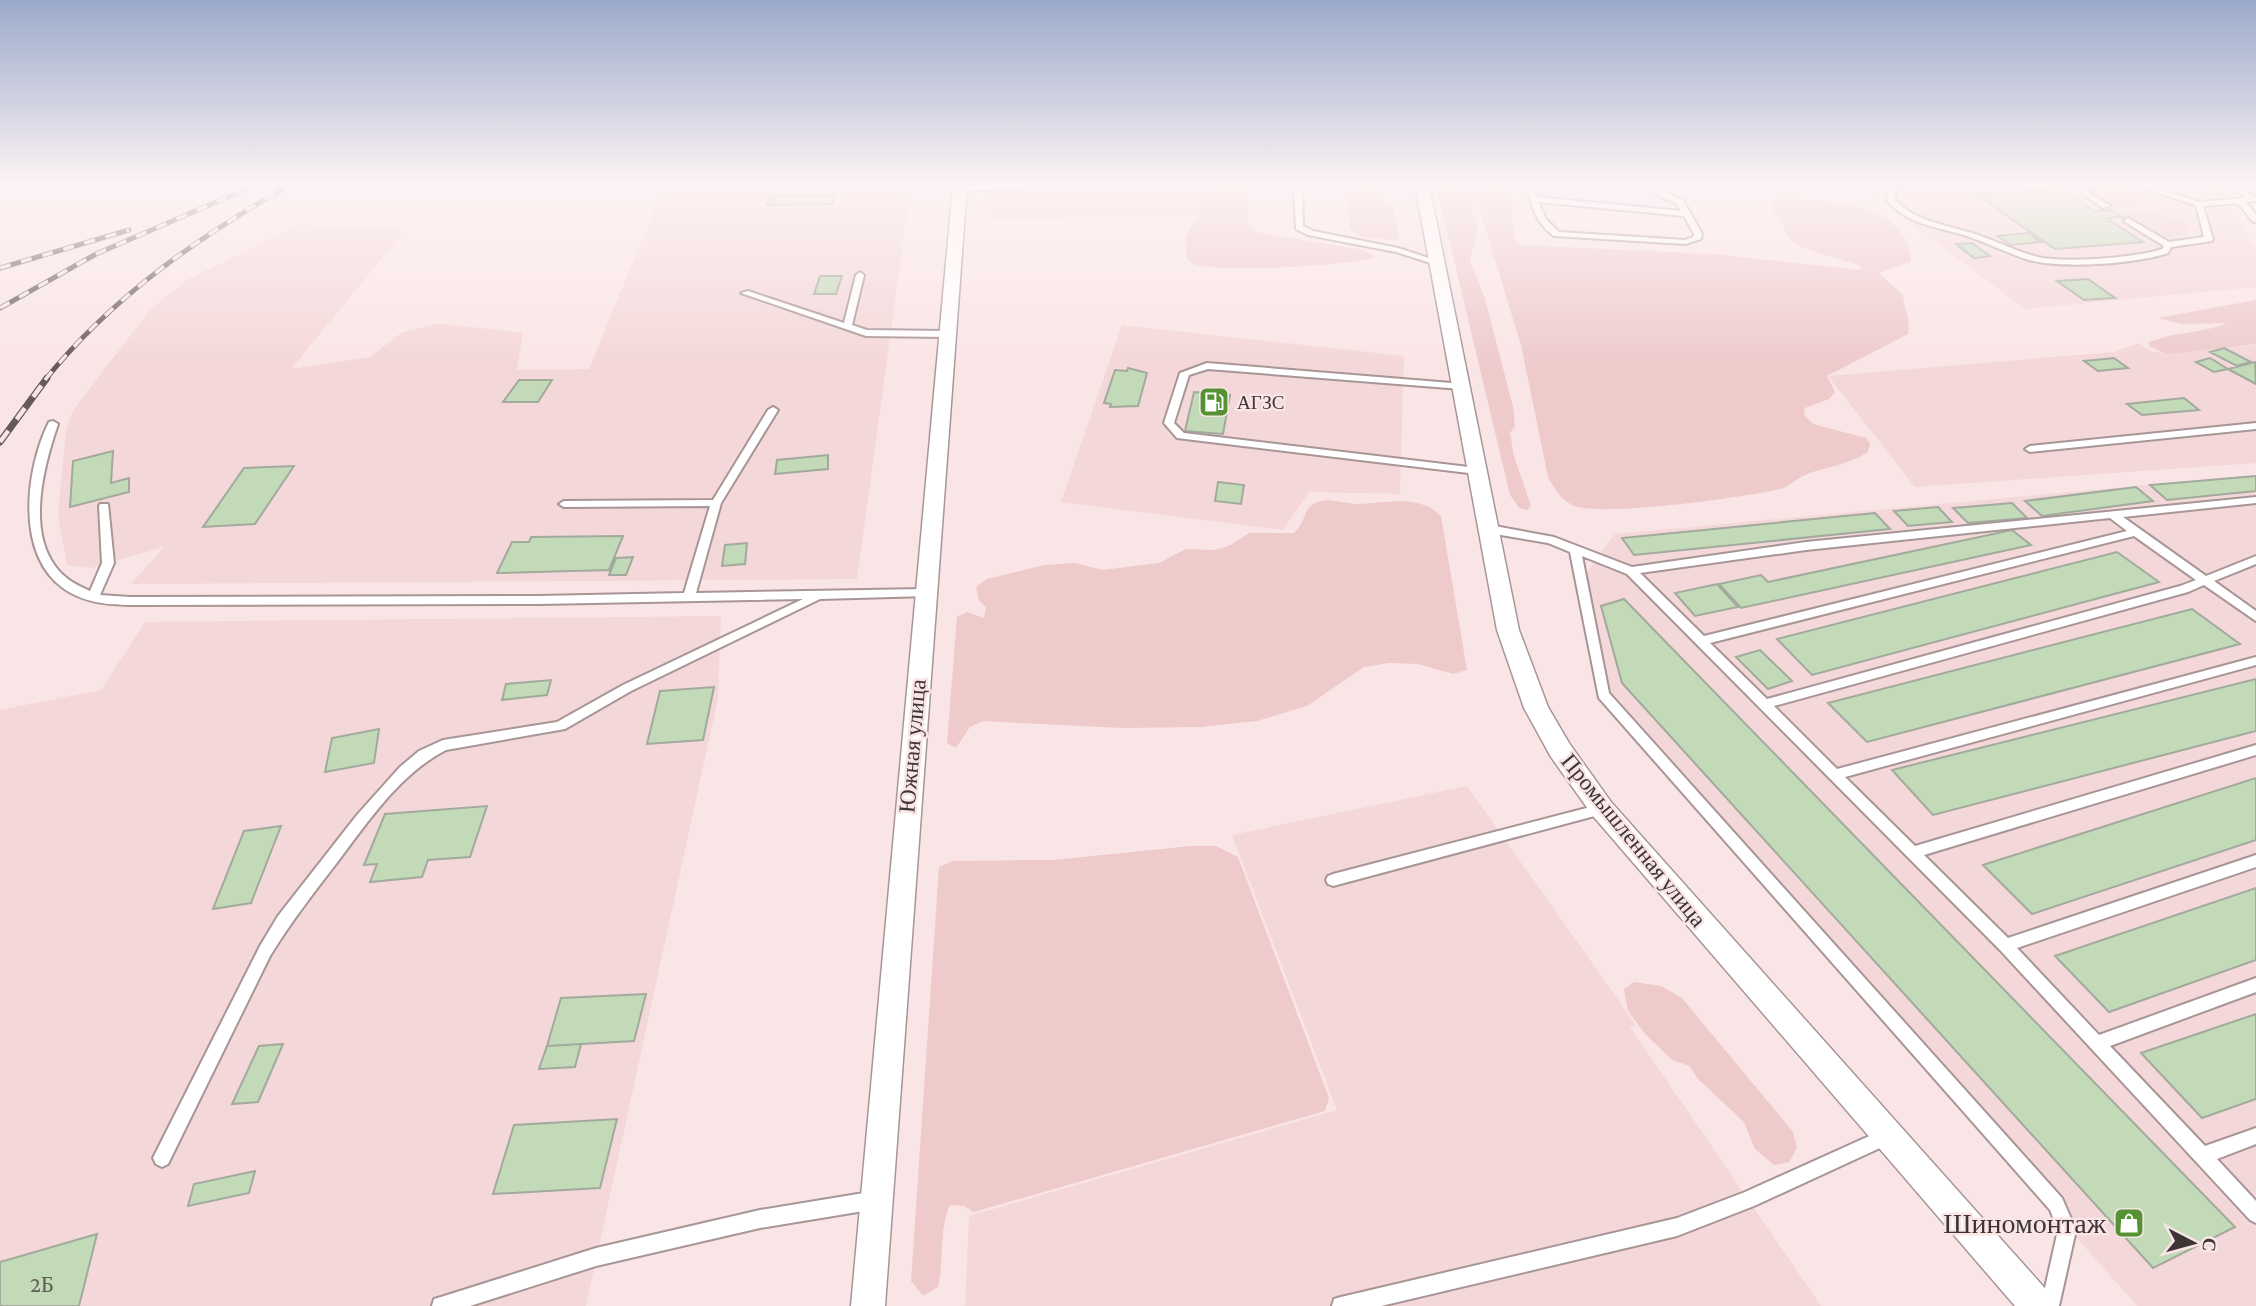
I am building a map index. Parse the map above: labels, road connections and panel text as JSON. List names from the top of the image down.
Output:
{
  "streets": {
    "street": ["Южная улица", "Промышленная улица"]
  },
  "places": {
    "fuel station": ["АГЗС"],
    "shop": ["Шиномонтаж"]
  },
  "house_numbers": ["2Б"],
  "north": "right"
}
